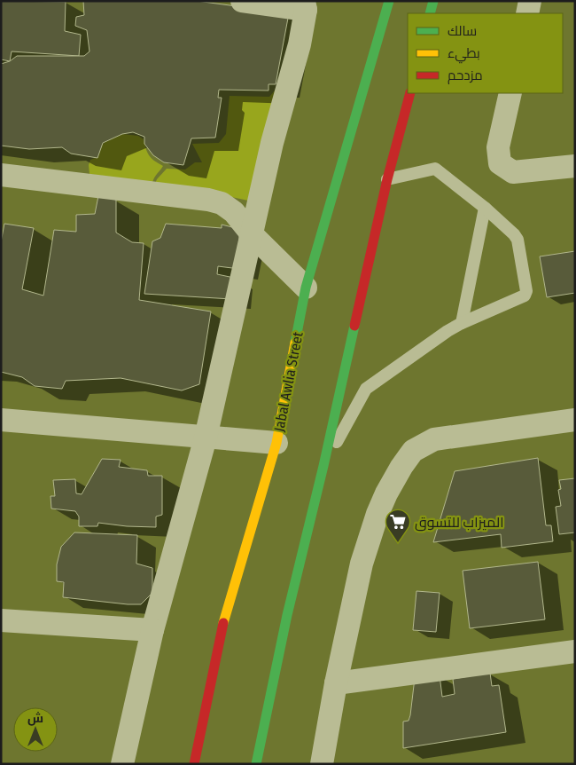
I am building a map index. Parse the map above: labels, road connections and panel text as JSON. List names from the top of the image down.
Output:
{
  "streets": {
    "main road": ["Jabal Awlia Street"]
  },
  "places": {
    "supermarket": ["الميزاب للتسوق"]
  },
  "legend": ["سالك", "بطيء", "مزدحم"],
  "north": "top"
}
